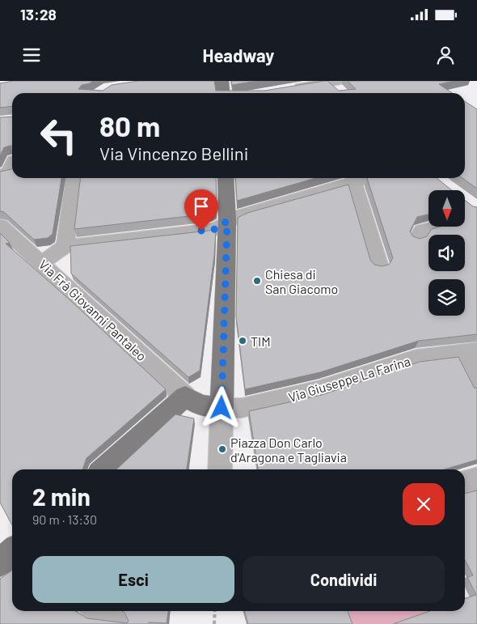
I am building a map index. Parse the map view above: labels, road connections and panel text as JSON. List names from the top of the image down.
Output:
{
  "streets": {
    "street": ["Via Frà Giovanni Pantaleo", "Via Giuseppe La Farina"]
  },
  "places": ["Chiesa di San Giacomo", "TIM", "Piazza Don Carlo d'Aragona e Tagliavia"],
  "north": "bottom",
  "page": {
    "status": "13:28",
    "header": "Headway",
    "turn": ["80 m", "Via Vincenzo Bellini"],
    "heading": ["2 min", "90 m · 13:30"],
    "buttons": ["Esci", "Condividi"]
  }
}
